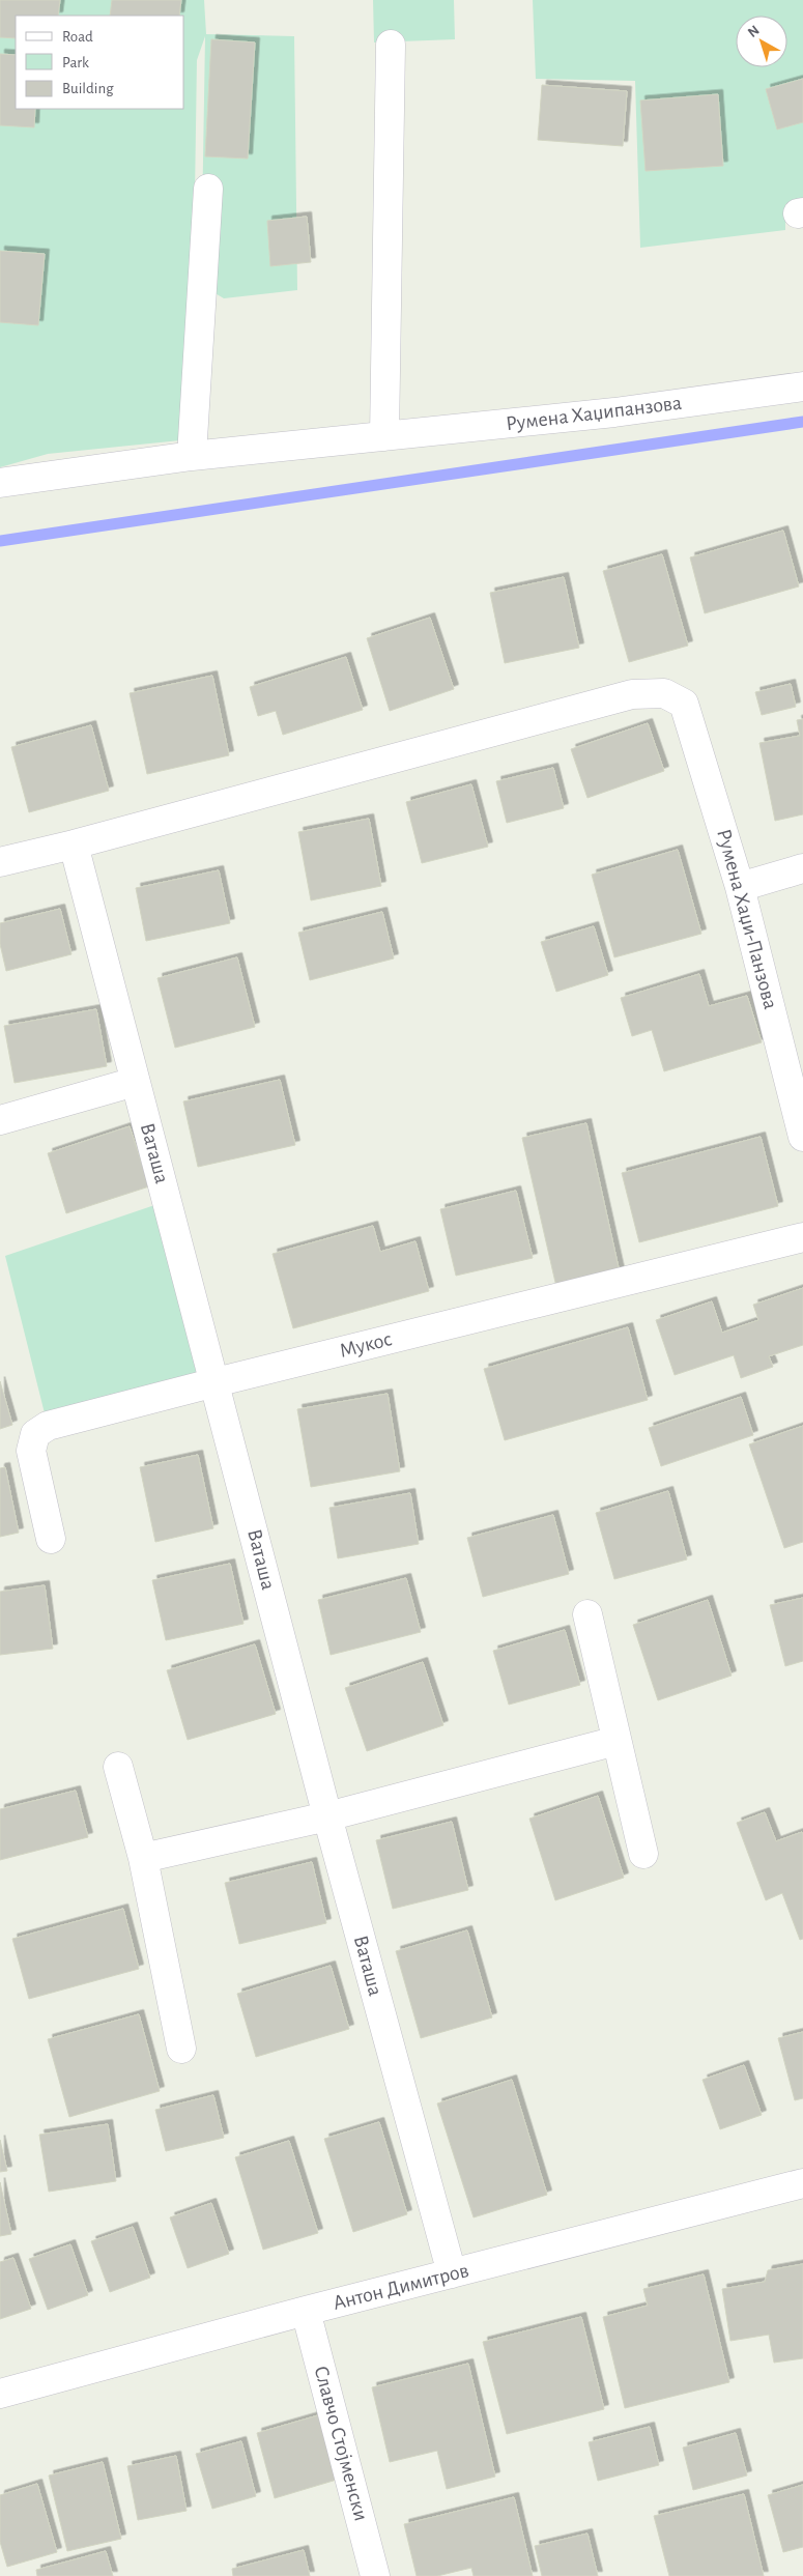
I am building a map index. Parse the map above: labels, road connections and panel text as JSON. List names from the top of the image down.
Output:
{
  "streets": {
    "street": [
      "Румена Хаџипанзова",
      "Румена Хаџи-Панзова",
      "Ваташа",
      "Мукос",
      "Антон Димитров",
      "Славчо Стојменски"
    ]
  },
  "crossings": [
    ["Румена Хаџи-Панзова", "Ваташа"],
    ["Ваташа", "Мукос"],
    ["Ваташа", "Антон Димитров"],
    ["Антон Димитров", "Славчо Стојменски"]
  ],
  "legend": ["Road", "Park", "Building"],
  "north": "top left"
}
